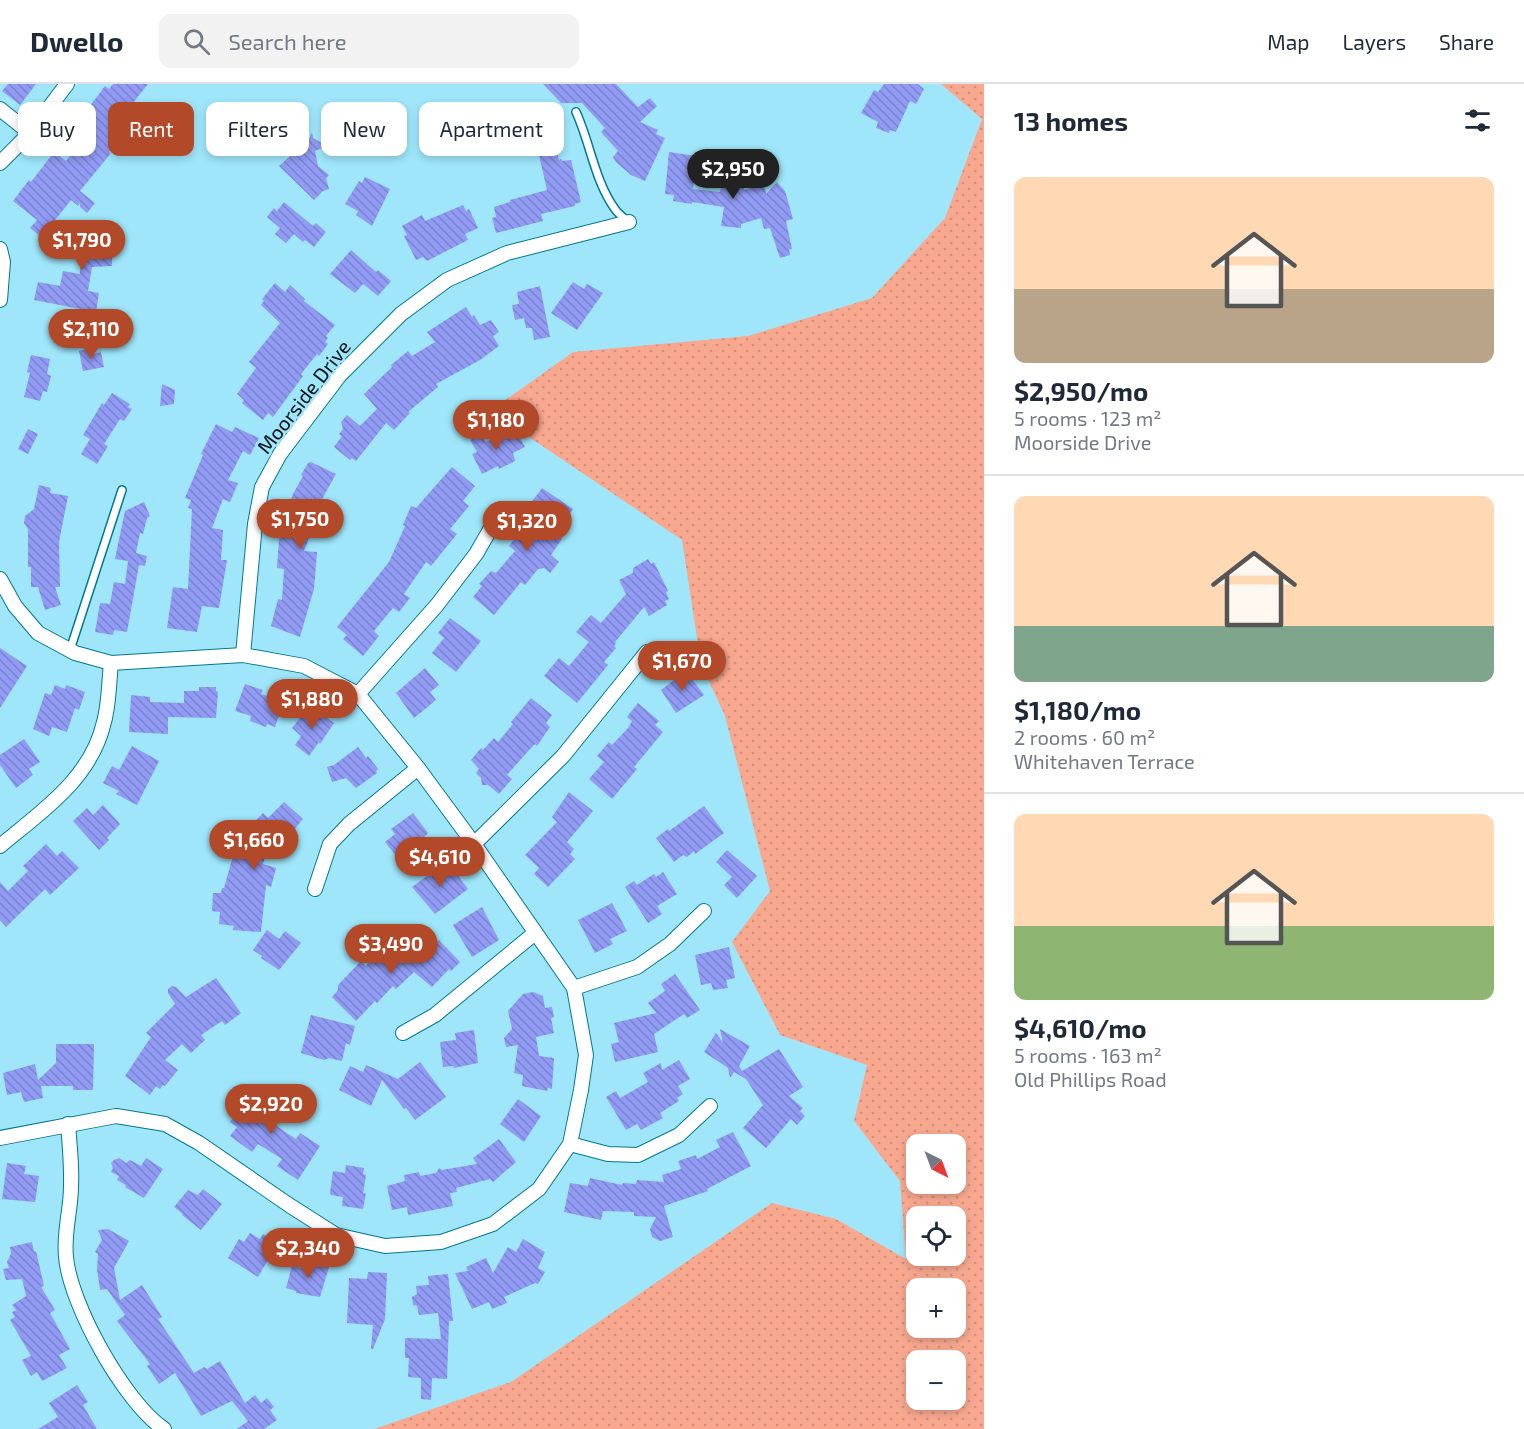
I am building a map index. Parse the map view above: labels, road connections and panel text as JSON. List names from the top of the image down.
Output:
{
  "streets": {
    "street": ["Moorside Drive"]
  },
  "north": "bottom right",
  "page": {
    "header": "Dwello",
    "search": "Search here",
    "nav": ["Map", "Layers", "Share"],
    "heading": "13 homes",
    "chip": [
      "Buy",
      "Rent",
      "Filters",
      "New",
      "Apartment"
    ],
    "price": [
      "$2,950",
      "$1,790",
      "$2,110",
      "$1,180",
      "$1,750",
      "$1,320",
      "$1,670",
      "$1,880",
      "$1,660",
      "$4,610",
      "$3,490",
      "$2,920",
      "$2,340"
    ],
    "list": [
      {
        "name": "$2,950/mo",
        "note": "5 rooms · 123 m² · Moorside Drive"
      },
      {
        "name": "$1,180/mo",
        "note": "2 rooms · 60 m² · Whitehaven Terrace"
      },
      {
        "name": "$4,610/mo",
        "note": "5 rooms · 163 m² · Old Phillips Road"
      }
    ],
    "map_buttons": ["+", "−"]
  }
}
